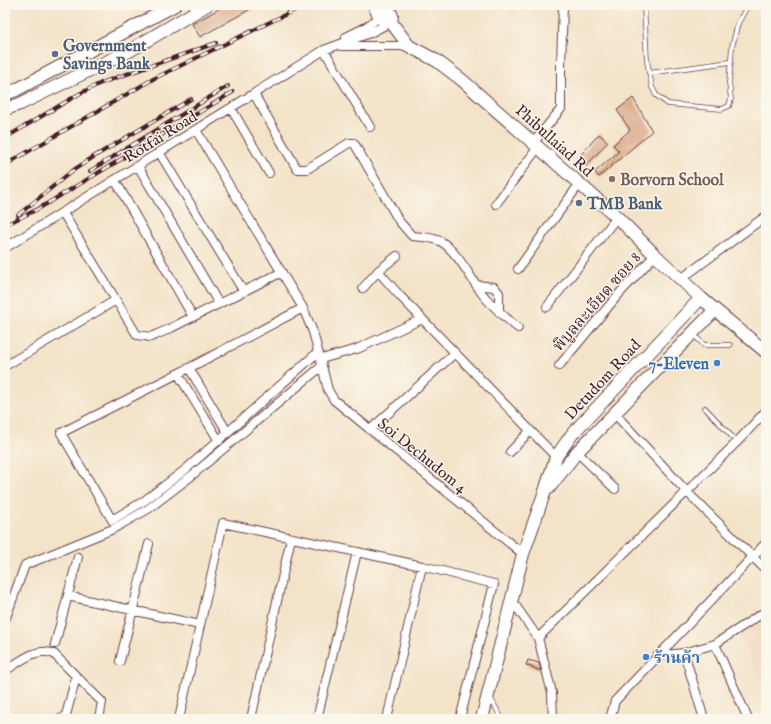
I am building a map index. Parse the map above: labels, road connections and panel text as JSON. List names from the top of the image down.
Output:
{
  "streets": {
    "main road": ["Phibullaiad Rd", "Detudom Road"],
    "street": ["Rotfai Road", "พิบูลละเอียด ซอย 8", "Soi Dechudom 4"]
  },
  "crossings": [
    ["Rotfai Road", "Phibullaiad Rd"],
    ["Rotfai Road", "Soi Dechudom 4"],
    ["Phibullaiad Rd", "พิบูลละเอียด ซอย 8"],
    ["Phibullaiad Rd", "Detudom Road"],
    ["Detudom Road", "Soi Dechudom 4"]
  ],
  "places": [
    "Government Savings Bank",
    "Borvorn School",
    "TMB Bank",
    "7-Eleven",
    "ร้านค้า"
  ]
}
